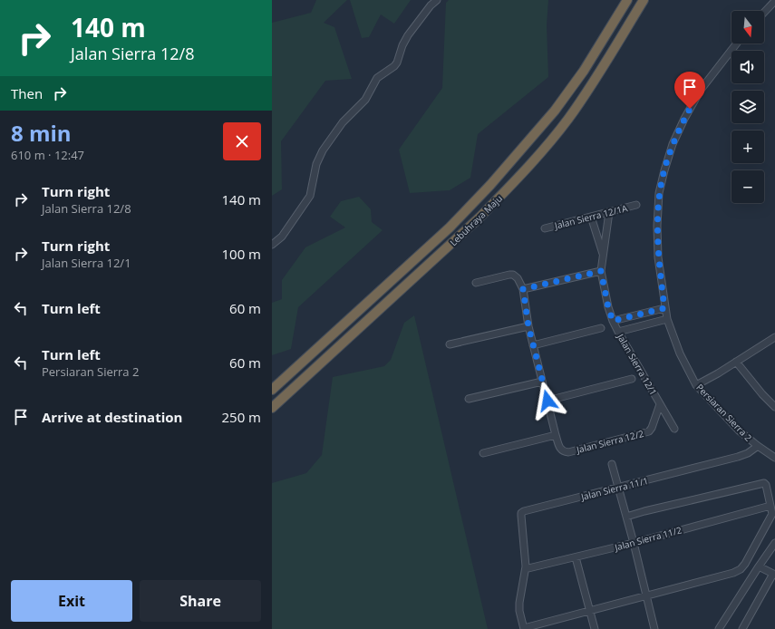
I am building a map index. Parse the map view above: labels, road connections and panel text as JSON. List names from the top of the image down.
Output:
{
  "streets": {
    "highway": ["Lebuhraya Maju"],
    "street": [
      "Jalan Sierra 12/1A",
      "Jalan Sierra 12/1",
      "Persiaran Sierra 2",
      "Jalan Sierra 12/2",
      "Jalan Sierra 11/1",
      "Jalan Sierra 11/2"
    ]
  },
  "crossings": [
    ["Jalan Sierra 12/1A", "Jalan Sierra 12/1"],
    ["Jalan Sierra 12/1", "Jalan Sierra 12/2"],
    ["Persiaran Sierra 2", "Jalan Sierra 11/1"],
    ["Jalan Sierra 11/1", "Jalan Sierra 11/2"]
  ],
  "north": "bottom",
  "page": {
    "turn": ["140 m", "Jalan Sierra 12/8"],
    "map_buttons": ["+", "−"],
    "then": "Then",
    "heading": ["8 min", "610 m · 12:47"],
    "list": [
      {
        "name": "Turn right",
        "note": "Jalan Sierra 12/8",
        "value": "140 m"
      },
      {
        "name": "Turn right",
        "note": "Jalan Sierra 12/1",
        "value": "100 m"
      },
      {
        "name": "Turn left",
        "value": "60 m"
      },
      {
        "name": "Turn left",
        "note": "Persiaran Sierra 2",
        "value": "60 m"
      },
      {
        "name": "Arrive at destination",
        "value": "250 m"
      }
    ],
    "buttons": ["Exit", "Share"]
  }
}
